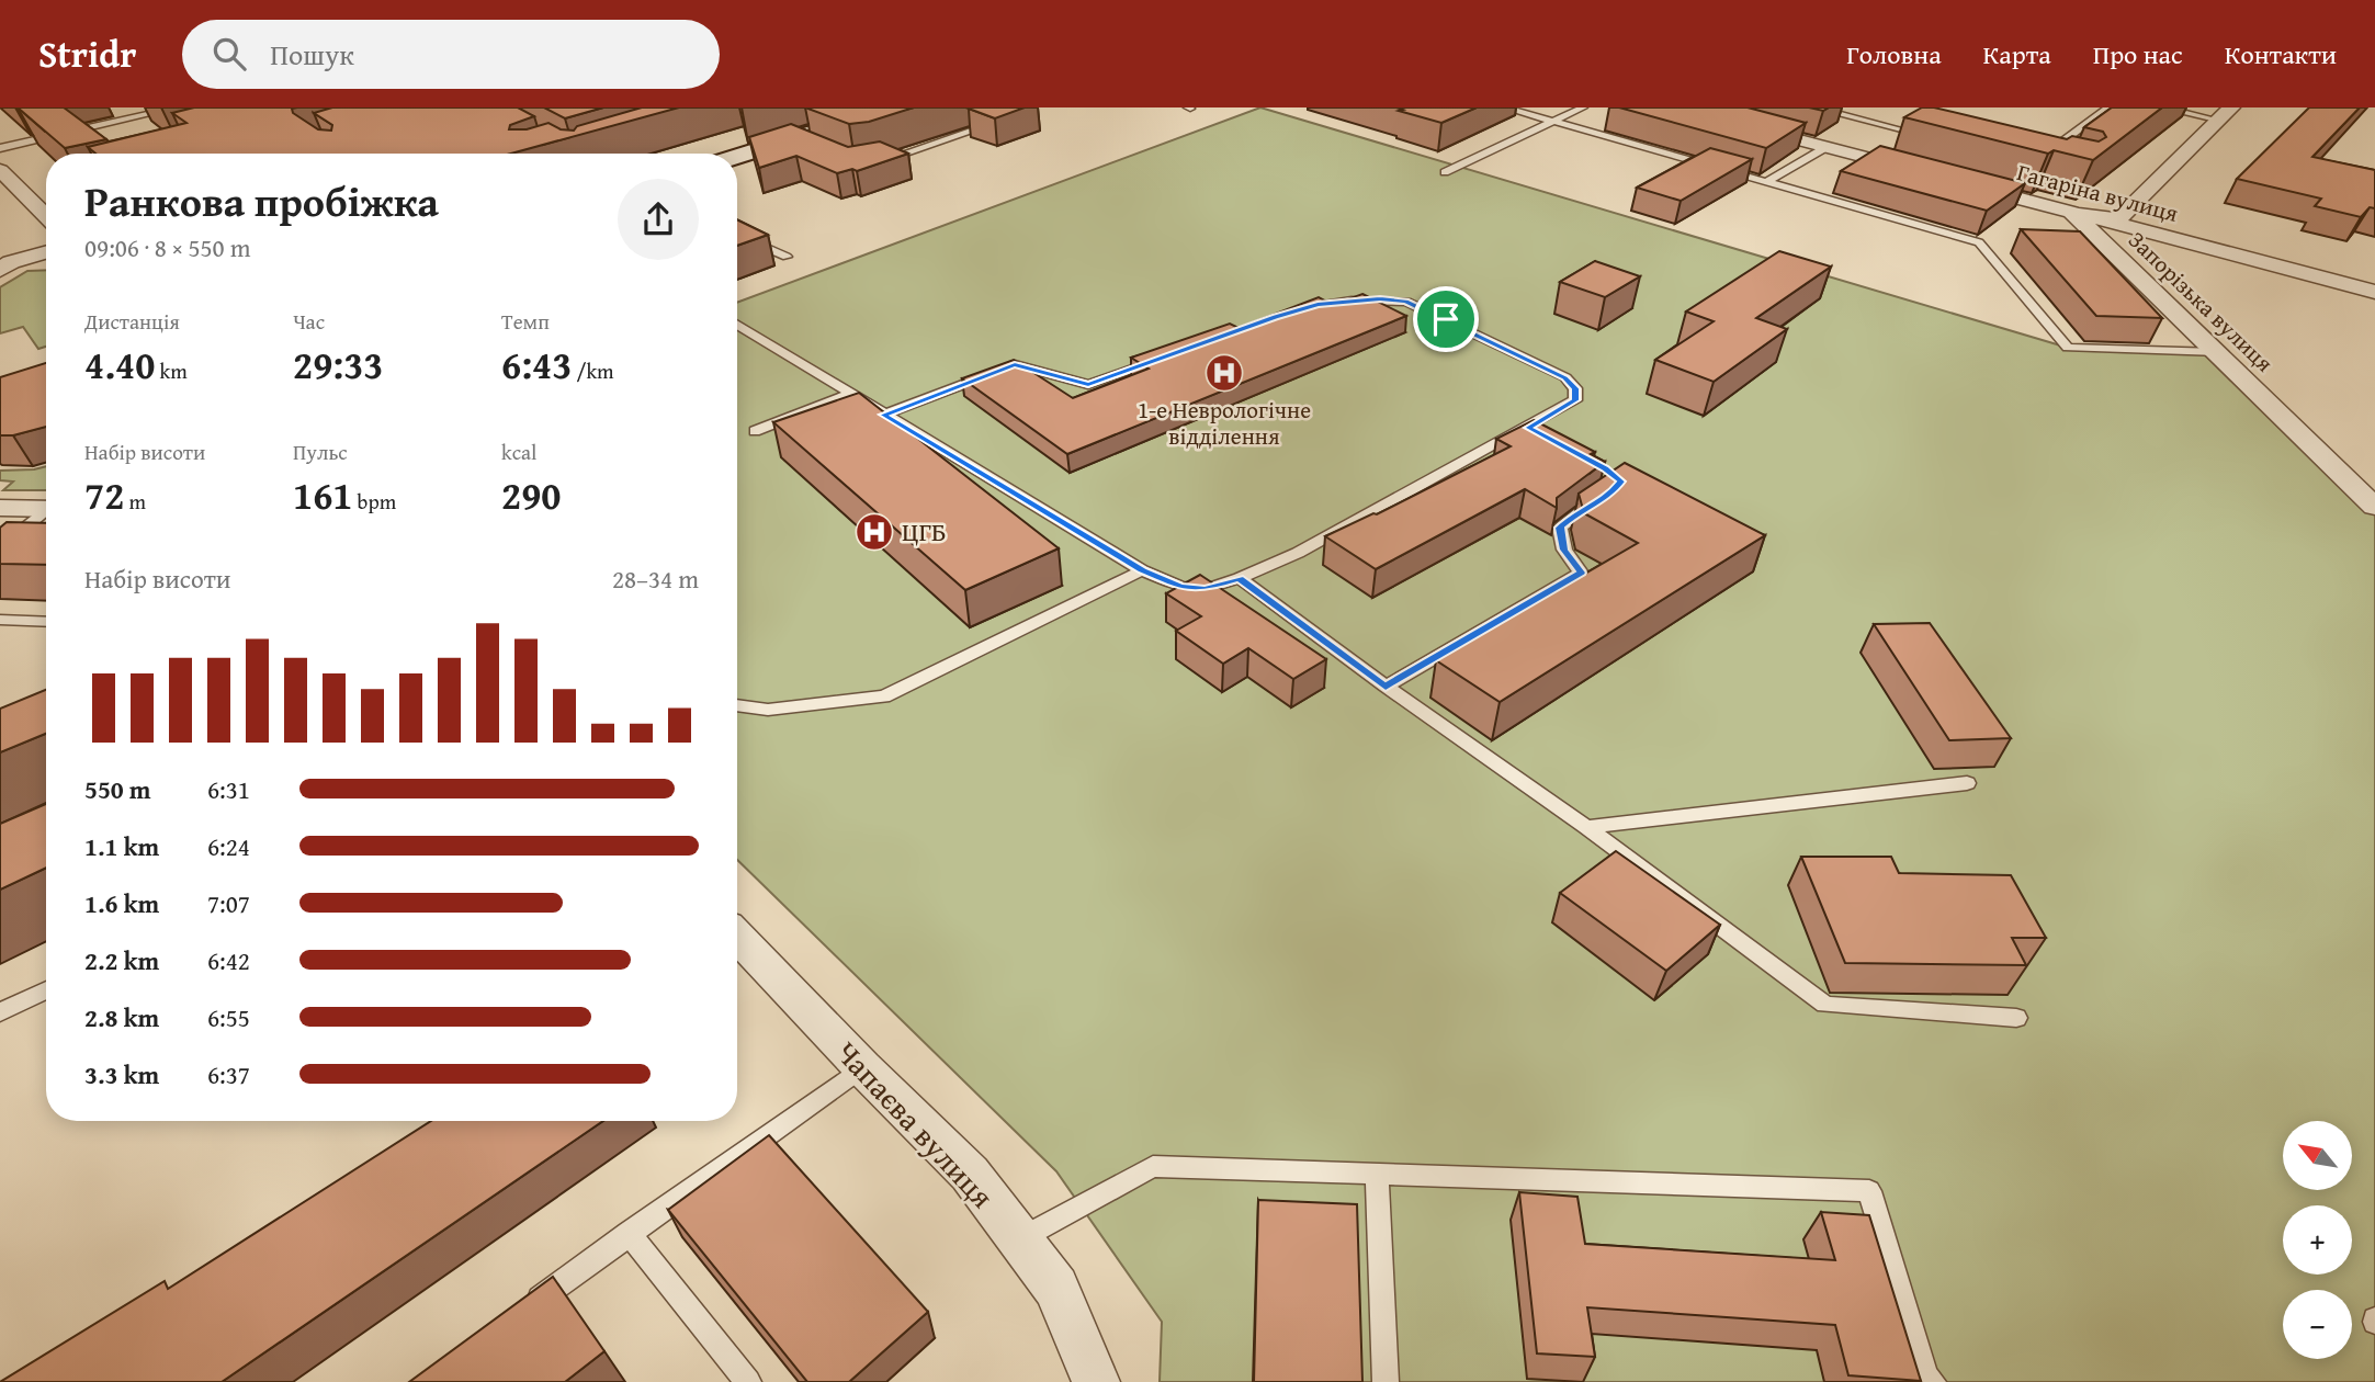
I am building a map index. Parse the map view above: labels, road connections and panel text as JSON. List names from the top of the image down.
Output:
{
  "streets": {
    "street": ["Гагаріна вулиця", "Запорізька вулиця", "Чапаєва вулиця"]
  },
  "crossings": [
    ["Гагаріна вулиця", "Запорізька вулиця"]
  ],
  "places": {
    "hospital": ["1-е Неврологічне відділення", "ЦГБ"]
  },
  "north": "top left",
  "page": {
    "header": "Stridr",
    "search": "Пошук",
    "nav": [
      "Головна",
      "Карта",
      "Про нас",
      "Контакти"
    ],
    "heading": ["Ранкова пробіжка", "09:06 · 8 × 550 m"],
    "stats": [
      ["Дистанція", "4.40 km"],
      ["Час", "29:33"],
      ["Темп", "6:43 /km"],
      ["Набір висоти", "72 m"],
      ["Пульс", "161 bpm"],
      ["kcal", "290"]
    ],
    "chart": ["Набір висоти", "28–34 m"],
    "list": [
      {
        "name": "550 m",
        "note": "6:31"
      },
      {
        "name": "1.1 km",
        "note": "6:24"
      },
      {
        "name": "1.6 km",
        "note": "7:07"
      },
      {
        "name": "2.2 km",
        "note": "6:42"
      },
      {
        "name": "2.8 km",
        "note": "6:55"
      },
      {
        "name": "3.3 km",
        "note": "6:37"
      }
    ],
    "map_buttons": ["+", "−"]
  }
}
